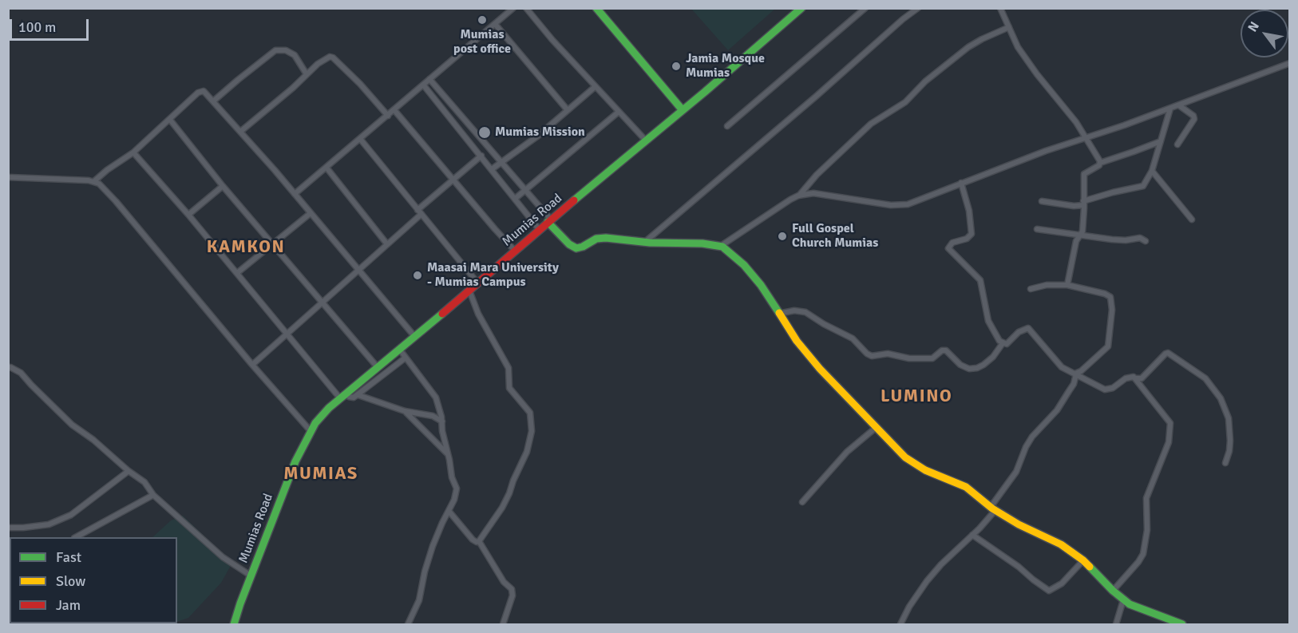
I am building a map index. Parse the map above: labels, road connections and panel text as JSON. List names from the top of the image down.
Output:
{
  "streets": {
    "street": ["Mumias Road"]
  },
  "districts": ["KAMKON", "LUMINO", "MUMIAS"],
  "places": [
    "Mumias post office",
    "Jamia Mosque Mumias",
    "Mumias Mission",
    "Full Gospel Church Mumias",
    "Maasai Mara University - Mumias Campus"
  ],
  "legend": ["Fast", "Slow", "Jam"],
  "scale_bar": "100 m",
  "north": "top left"
}
